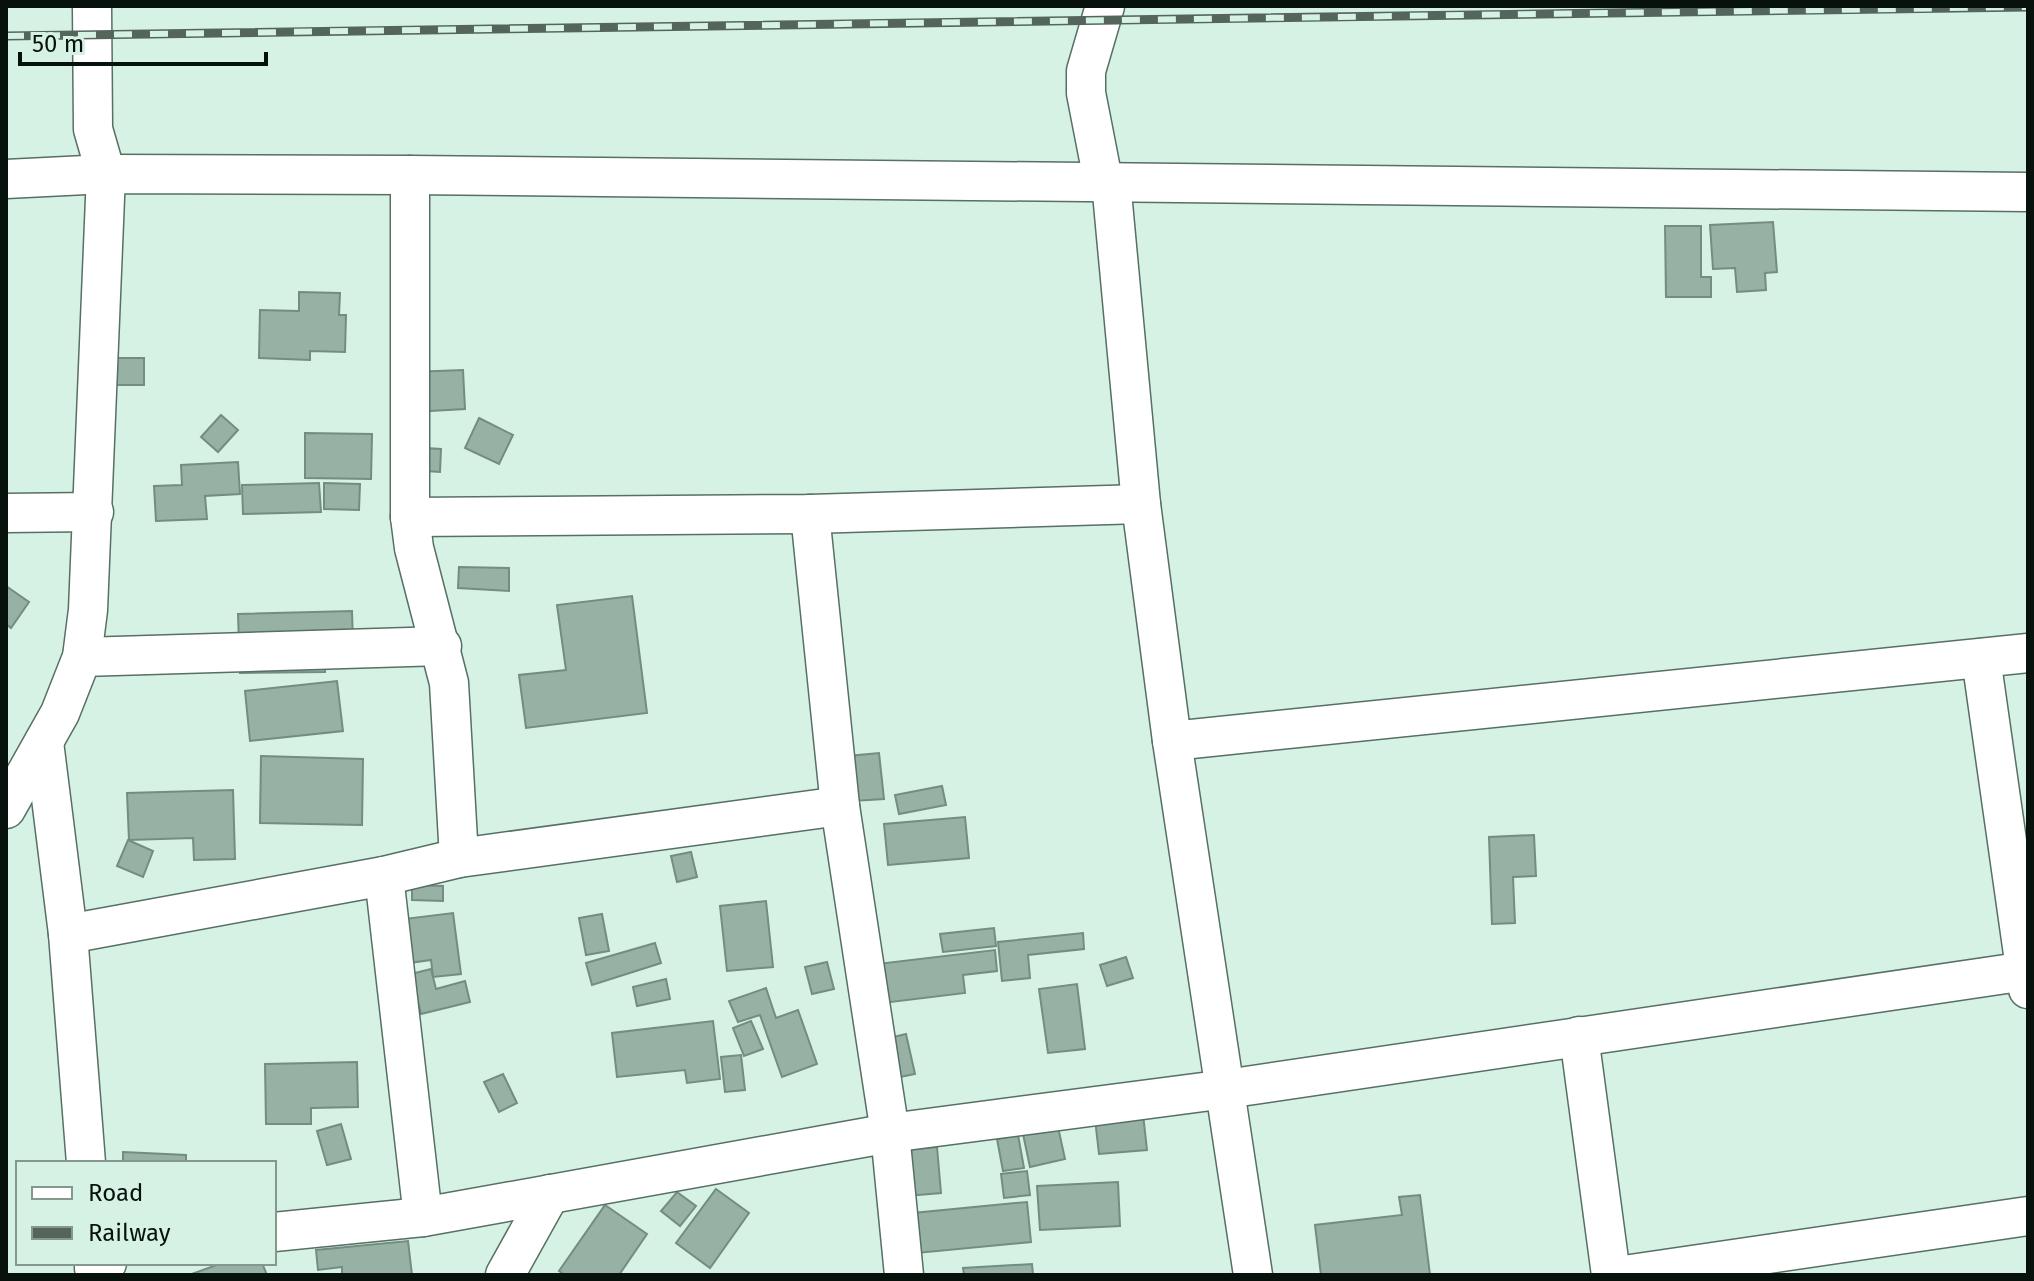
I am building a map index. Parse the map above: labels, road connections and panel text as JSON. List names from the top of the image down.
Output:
{
  "legend": ["Road", "Railway"],
  "scale_bar": "50 m"
}
